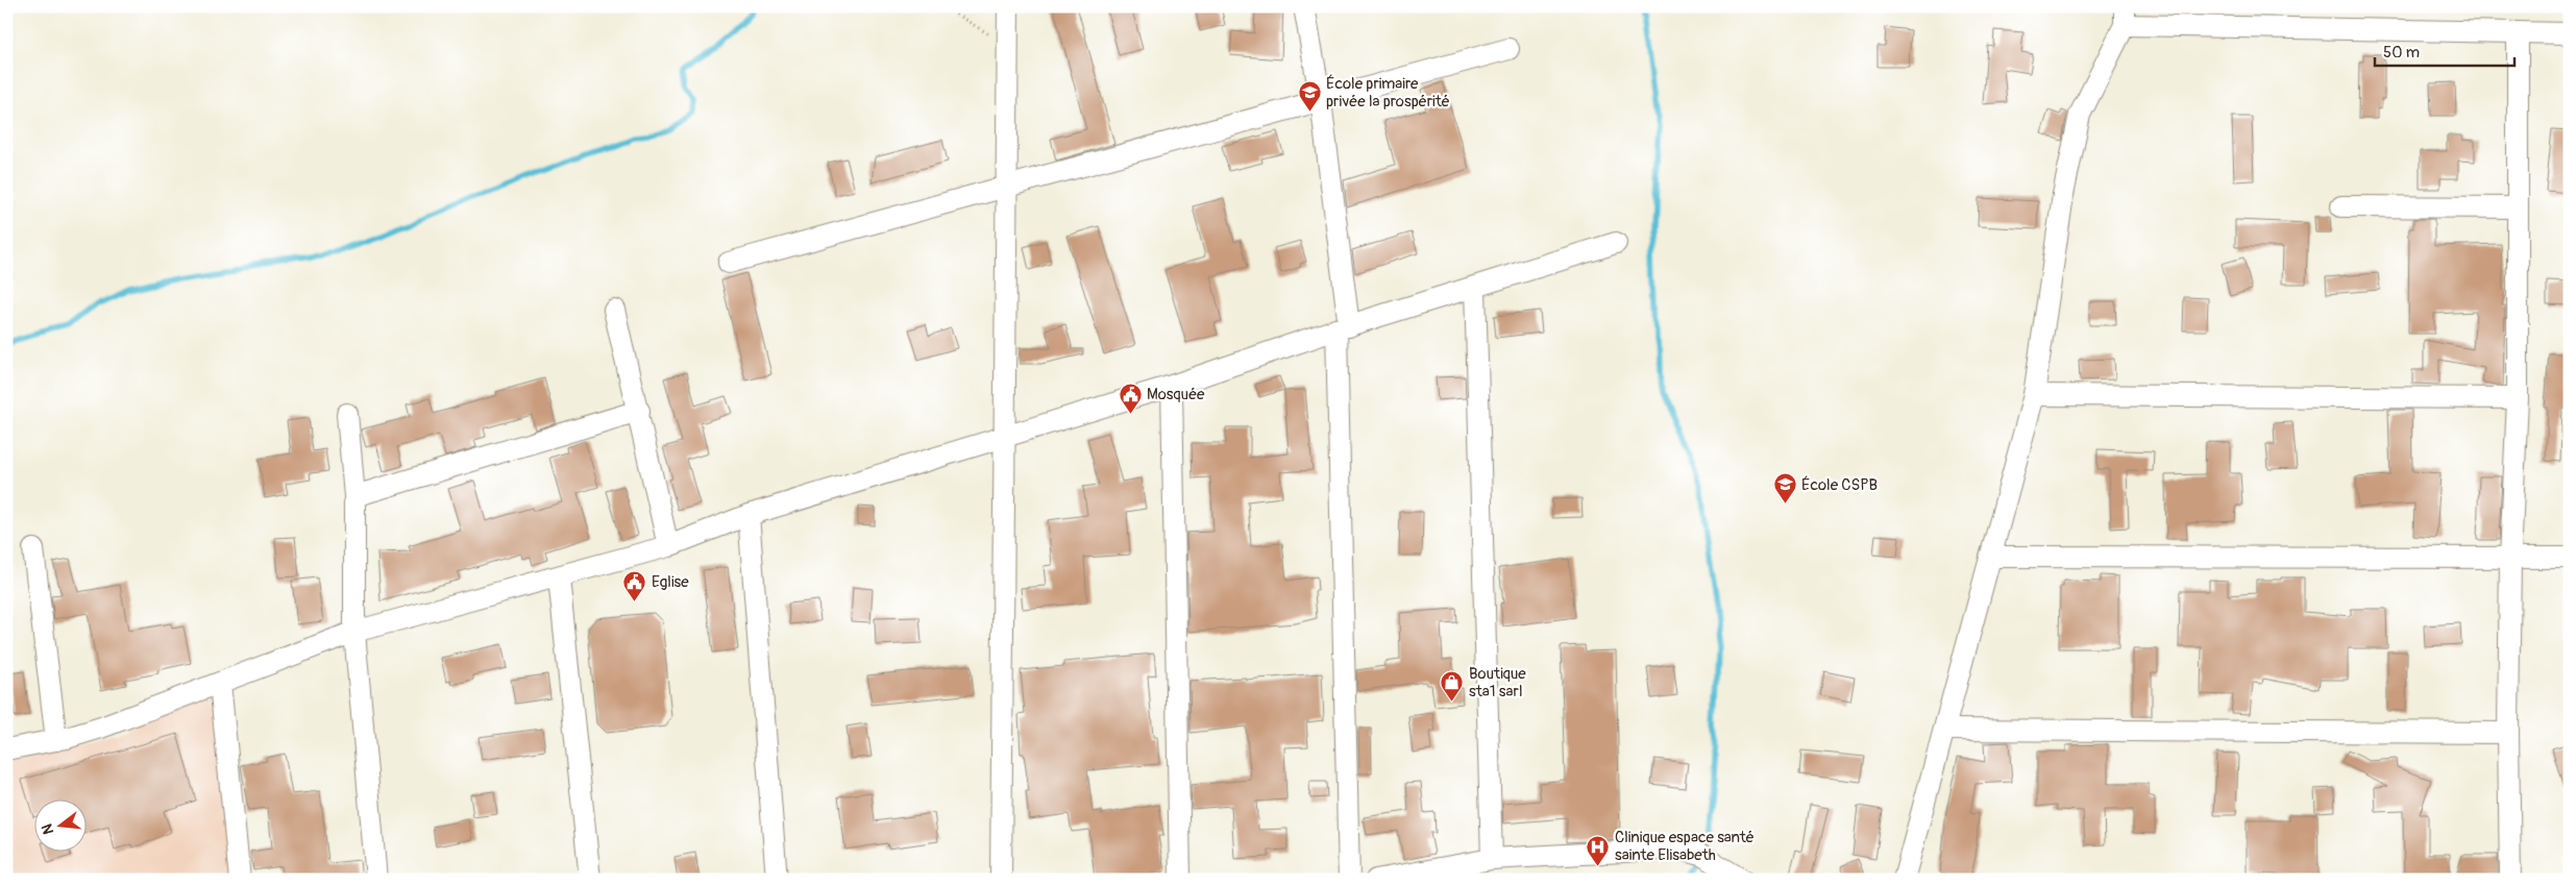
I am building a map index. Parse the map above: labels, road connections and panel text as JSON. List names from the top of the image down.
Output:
{
  "places": {
    "school or university": ["École primaire privée la prospérité", "École CSPB"],
    "public building": ["Mosquée", "Eglise"],
    "shop": ["Boutique sta1 sarl"],
    "hospital": ["Clinique espace santé sainte Elisabeth"]
  },
  "scale_bar": "50 m",
  "north": "left"
}
